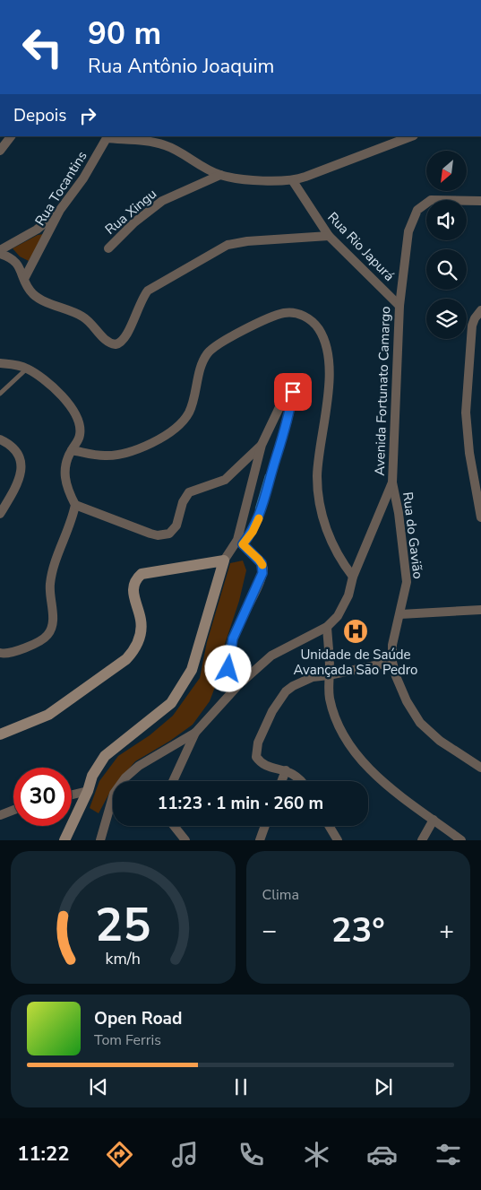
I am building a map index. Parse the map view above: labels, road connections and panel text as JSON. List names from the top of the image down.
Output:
{
  "streets": {
    "street": [
      "Rua Tocantins",
      "Rua Xingu",
      "Rua Rio Japurá",
      "Avenida Fortunato Camargo",
      "Rua do Gavião"
    ]
  },
  "crossings": [
    ["Rua Rio Japurá", "Avenida Fortunato Camargo"],
    ["Avenida Fortunato Camargo", "Rua do Gavião"]
  ],
  "places": {
    "hospital": ["Unidade de Saúde Avançada São Pedro"]
  },
  "north": "bottom left",
  "page": {
    "turn": ["90 m", "Rua Antônio Joaquim"],
    "then": "Depois",
    "limit": "30",
    "trip": "11:23 · 1 min · 260 m",
    "tile": "Clima",
    "heat": ["−", "23°", "+"],
    "song": ["Open Road", "Tom Ferris"],
    "tabs": "11:22",
    "gauge": ["25", "km/h"]
  }
}
